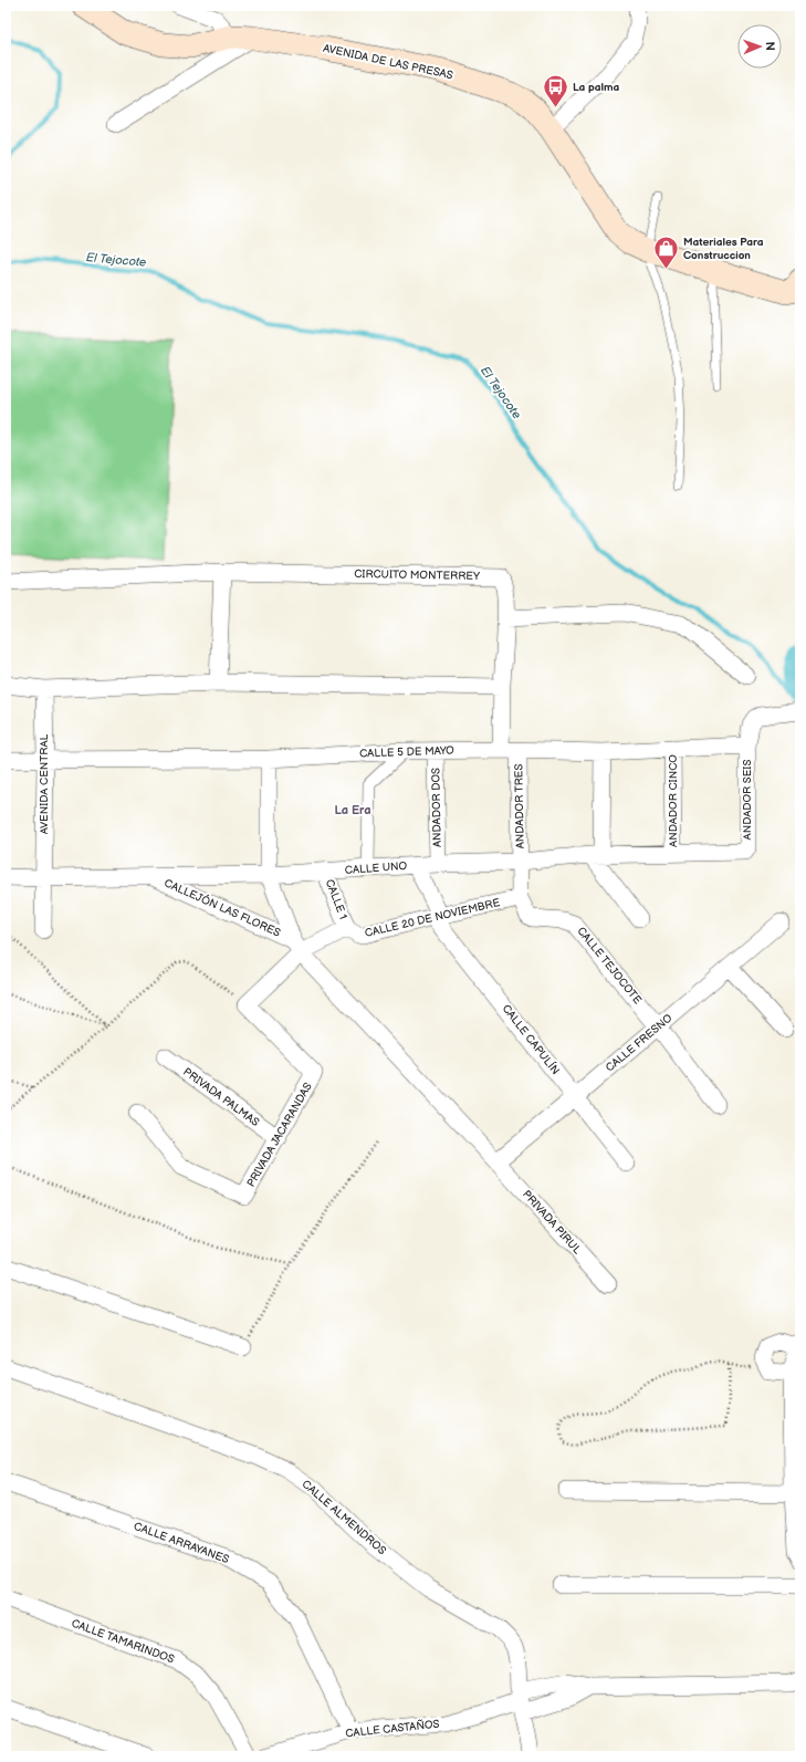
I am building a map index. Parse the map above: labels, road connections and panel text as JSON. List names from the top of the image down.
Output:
{
  "streets": {
    "main road": ["AVENIDA DE LAS PRESAS"],
    "street": [
      "CIRCUITO MONTERREY",
      "CALLE 5 DE MAYO",
      "AVENIDA CENTRAL",
      "ANDADOR SEIS",
      "ANDADOR CINCO",
      "ANDADOR TRES",
      "ANDADOR DOS",
      "CALLE UNO",
      "CALLE 1",
      "CALLEJÓN LAS FLORES",
      "CALLE 20 DE NOVIEMBRE",
      "CALLE TEJOCOTE",
      "CALLE CAPULÍN",
      "CALLE FRESNO",
      "PRIVADA PALMAS",
      "PRIVADA JACARANDAS",
      "PRIVADA PIRUL",
      "CALLE ALMENDROS",
      "CALLE ARRAYANES",
      "CALLE TAMARINDOS",
      "CALLE CASTAÑOS"
    ]
  },
  "crossings": [
    ["CIRCUITO MONTERREY", "CALLE 5 DE MAYO"],
    ["CALLE 5 DE MAYO", "AVENIDA CENTRAL"],
    ["CALLE 5 DE MAYO", "ANDADOR SEIS"],
    ["CALLE 5 DE MAYO", "ANDADOR CINCO"],
    ["CALLE 5 DE MAYO", "ANDADOR TRES"],
    ["CALLE 5 DE MAYO", "ANDADOR DOS"],
    ["AVENIDA CENTRAL", "CALLE UNO"],
    ["ANDADOR SEIS", "CALLE UNO"],
    ["ANDADOR CINCO", "CALLE UNO"],
    ["ANDADOR TRES", "CALLE UNO"],
    ["ANDADOR DOS", "CALLE UNO"],
    ["CALLE UNO", "CALLE 1"],
    ["CALLE UNO", "CALLEJÓN LAS FLORES"],
    ["CALLE UNO", "CALLE CAPULÍN"],
    ["CALLE 1", "CALLE 20 DE NOVIEMBRE"],
    ["CALLE 20 DE NOVIEMBRE", "CALLE TEJOCOTE"],
    ["CALLE 20 DE NOVIEMBRE", "CALLE CAPULÍN"],
    ["CALLE TEJOCOTE", "CALLE FRESNO"],
    ["CALLE CAPULÍN", "CALLE FRESNO"],
    ["CALLE FRESNO", "PRIVADA PIRUL"],
    ["PRIVADA PALMAS", "PRIVADA JACARANDAS"],
    ["CALLE ALMENDROS", "CALLE CASTAÑOS"],
    ["CALLE ARRAYANES", "CALLE CASTAÑOS"]
  ],
  "districts": ["La Era"],
  "water": ["El Tejocote"],
  "places": {
    "bus stop": ["La palma"],
    "shop": ["Materiales Para Construccion"]
  },
  "north": "right"
}
